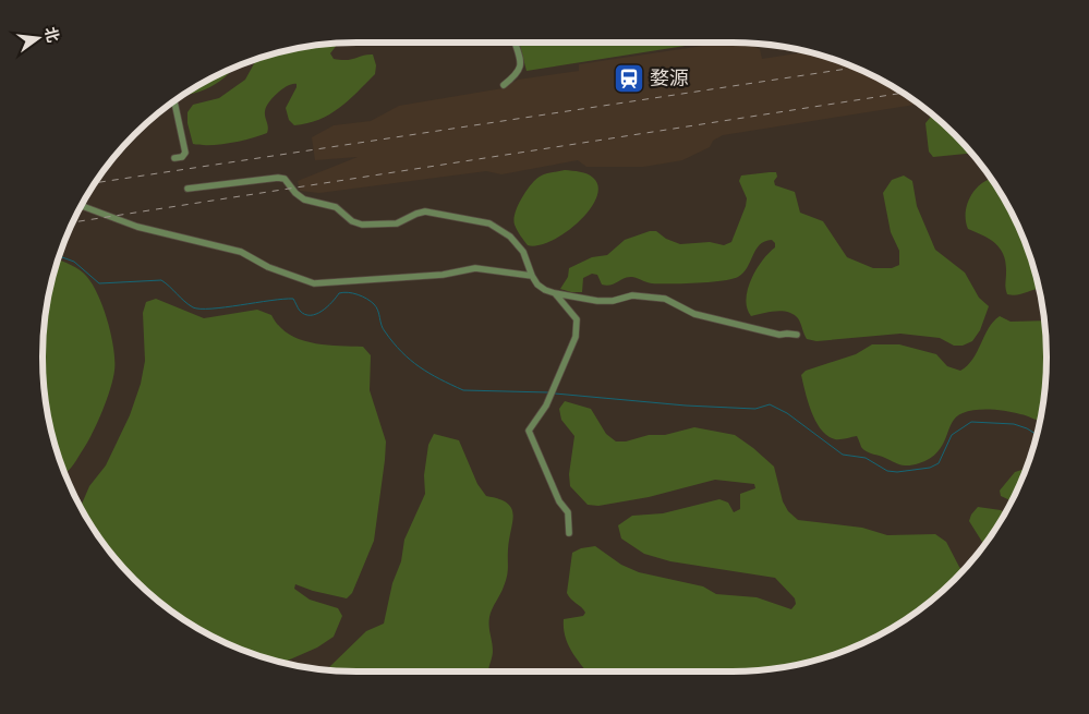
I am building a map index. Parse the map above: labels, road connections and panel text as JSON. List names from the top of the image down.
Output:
{
  "places": {
    "station": ["婺源"]
  },
  "north": "right"
}
